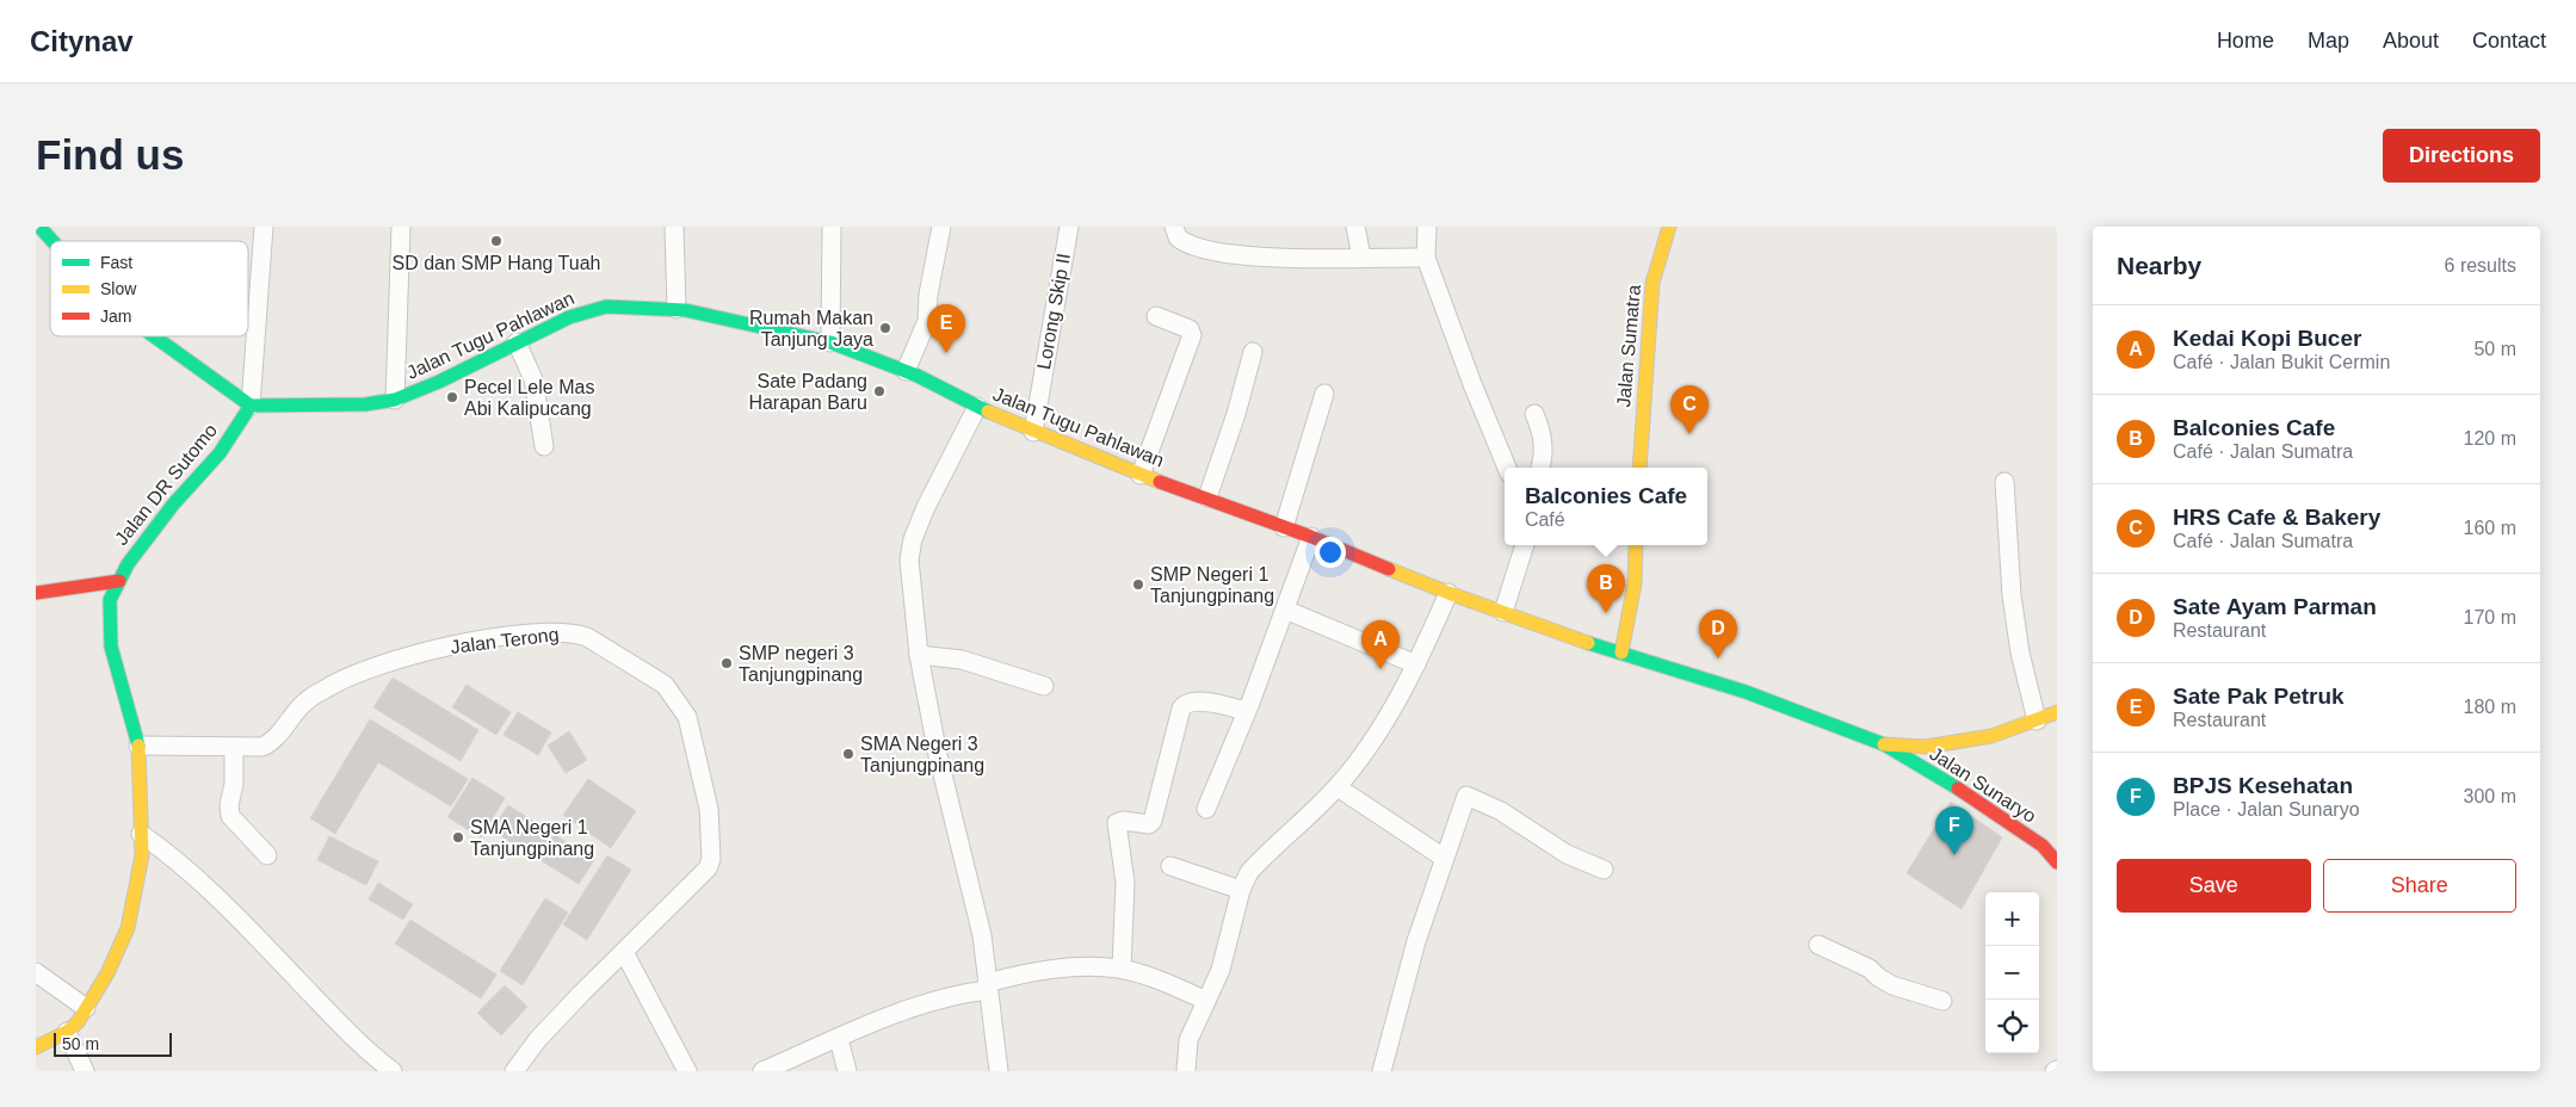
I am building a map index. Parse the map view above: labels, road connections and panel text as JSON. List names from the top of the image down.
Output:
{
  "streets": {
    "main road": [
      "Jalan Tugu Pahlawan",
      "Jalan Sumatra",
      "Jalan DR Sutomo",
      "Jalan Sunaryo"
    ],
    "street": ["Lorong Skip II", "Jalan Terong"]
  },
  "crossings": [
    ["Lorong Skip II", "Jalan Tugu Pahlawan"],
    ["Jalan Tugu Pahlawan", "Jalan DR Sutomo"],
    ["Jalan Tugu Pahlawan", "Jalan Sunaryo"],
    ["Jalan DR Sutomo", "Jalan Terong"]
  ],
  "places": [
    "SD dan SMP Hang Tuah",
    "Rumah Makan Tanjung Jaya",
    "Sate Padang Harapan Baru",
    "Pecel Lele Mas Abi Kalipucang",
    "SMP Negeri 1 Tanjungpinang",
    "SMP negeri 3 Tanjungpinang",
    "SMA Negeri 3 Tanjungpinang",
    "SMA Negeri 1 Tanjungpinang"
  ],
  "legend": ["Fast", "Slow", "Jam"],
  "scale_bar": "50 m",
  "page": {
    "header": "Citynav",
    "nav": [
      "Home",
      "Map",
      "About",
      "Contact"
    ],
    "buttons": [
      "Directions",
      ["Save", "Share"]
    ],
    "title": "Find us",
    "heading": ["Nearby", "6 results"],
    "pins": [
      "E",
      "C",
      "B",
      "D",
      "A",
      "F"
    ],
    "list": [
      {
        "mark": "A",
        "name": "Kedai Kopi Bucer",
        "note": "Café · Jalan Bukit Cermin",
        "value": "50 m"
      },
      {
        "mark": "B",
        "name": "Balconies Cafe",
        "note": "Café · Jalan Sumatra",
        "value": "120 m"
      },
      {
        "mark": "C",
        "name": "HRS Cafe & Bakery",
        "note": "Café · Jalan Sumatra",
        "value": "160 m"
      },
      {
        "mark": "D",
        "name": "Sate Ayam Parman",
        "note": "Restaurant",
        "value": "170 m"
      },
      {
        "mark": "E",
        "name": "Sate Pak Petruk",
        "note": "Restaurant",
        "value": "180 m"
      },
      {
        "mark": "F",
        "name": "BPJS Kesehatan",
        "note": "Place · Jalan Sunaryo",
        "value": "300 m"
      }
    ],
    "popup": ["Balconies Cafe", "Café"],
    "map_buttons": ["+", "−"],
    "scale": "50 m"
  }
}
